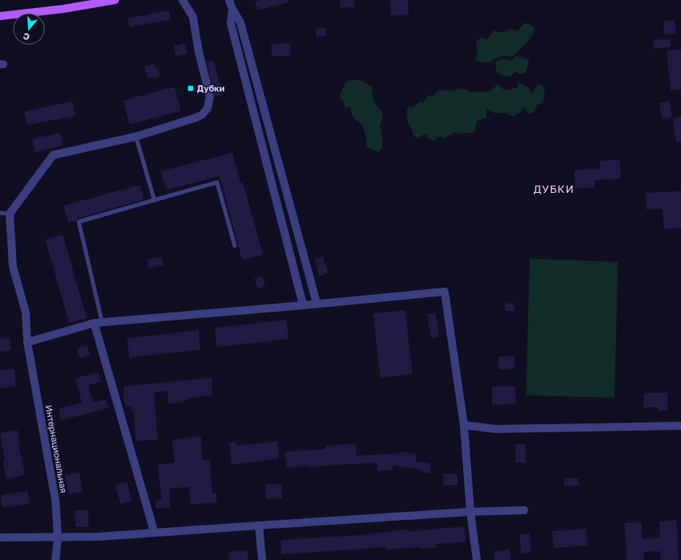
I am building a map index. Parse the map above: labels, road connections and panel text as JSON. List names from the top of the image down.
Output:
{
  "streets": {
    "street": ["Интернациональная"]
  },
  "districts": ["ДУБКИ"],
  "places": {
    "transit": ["Дубки"]
  },
  "north": "bottom"
}
